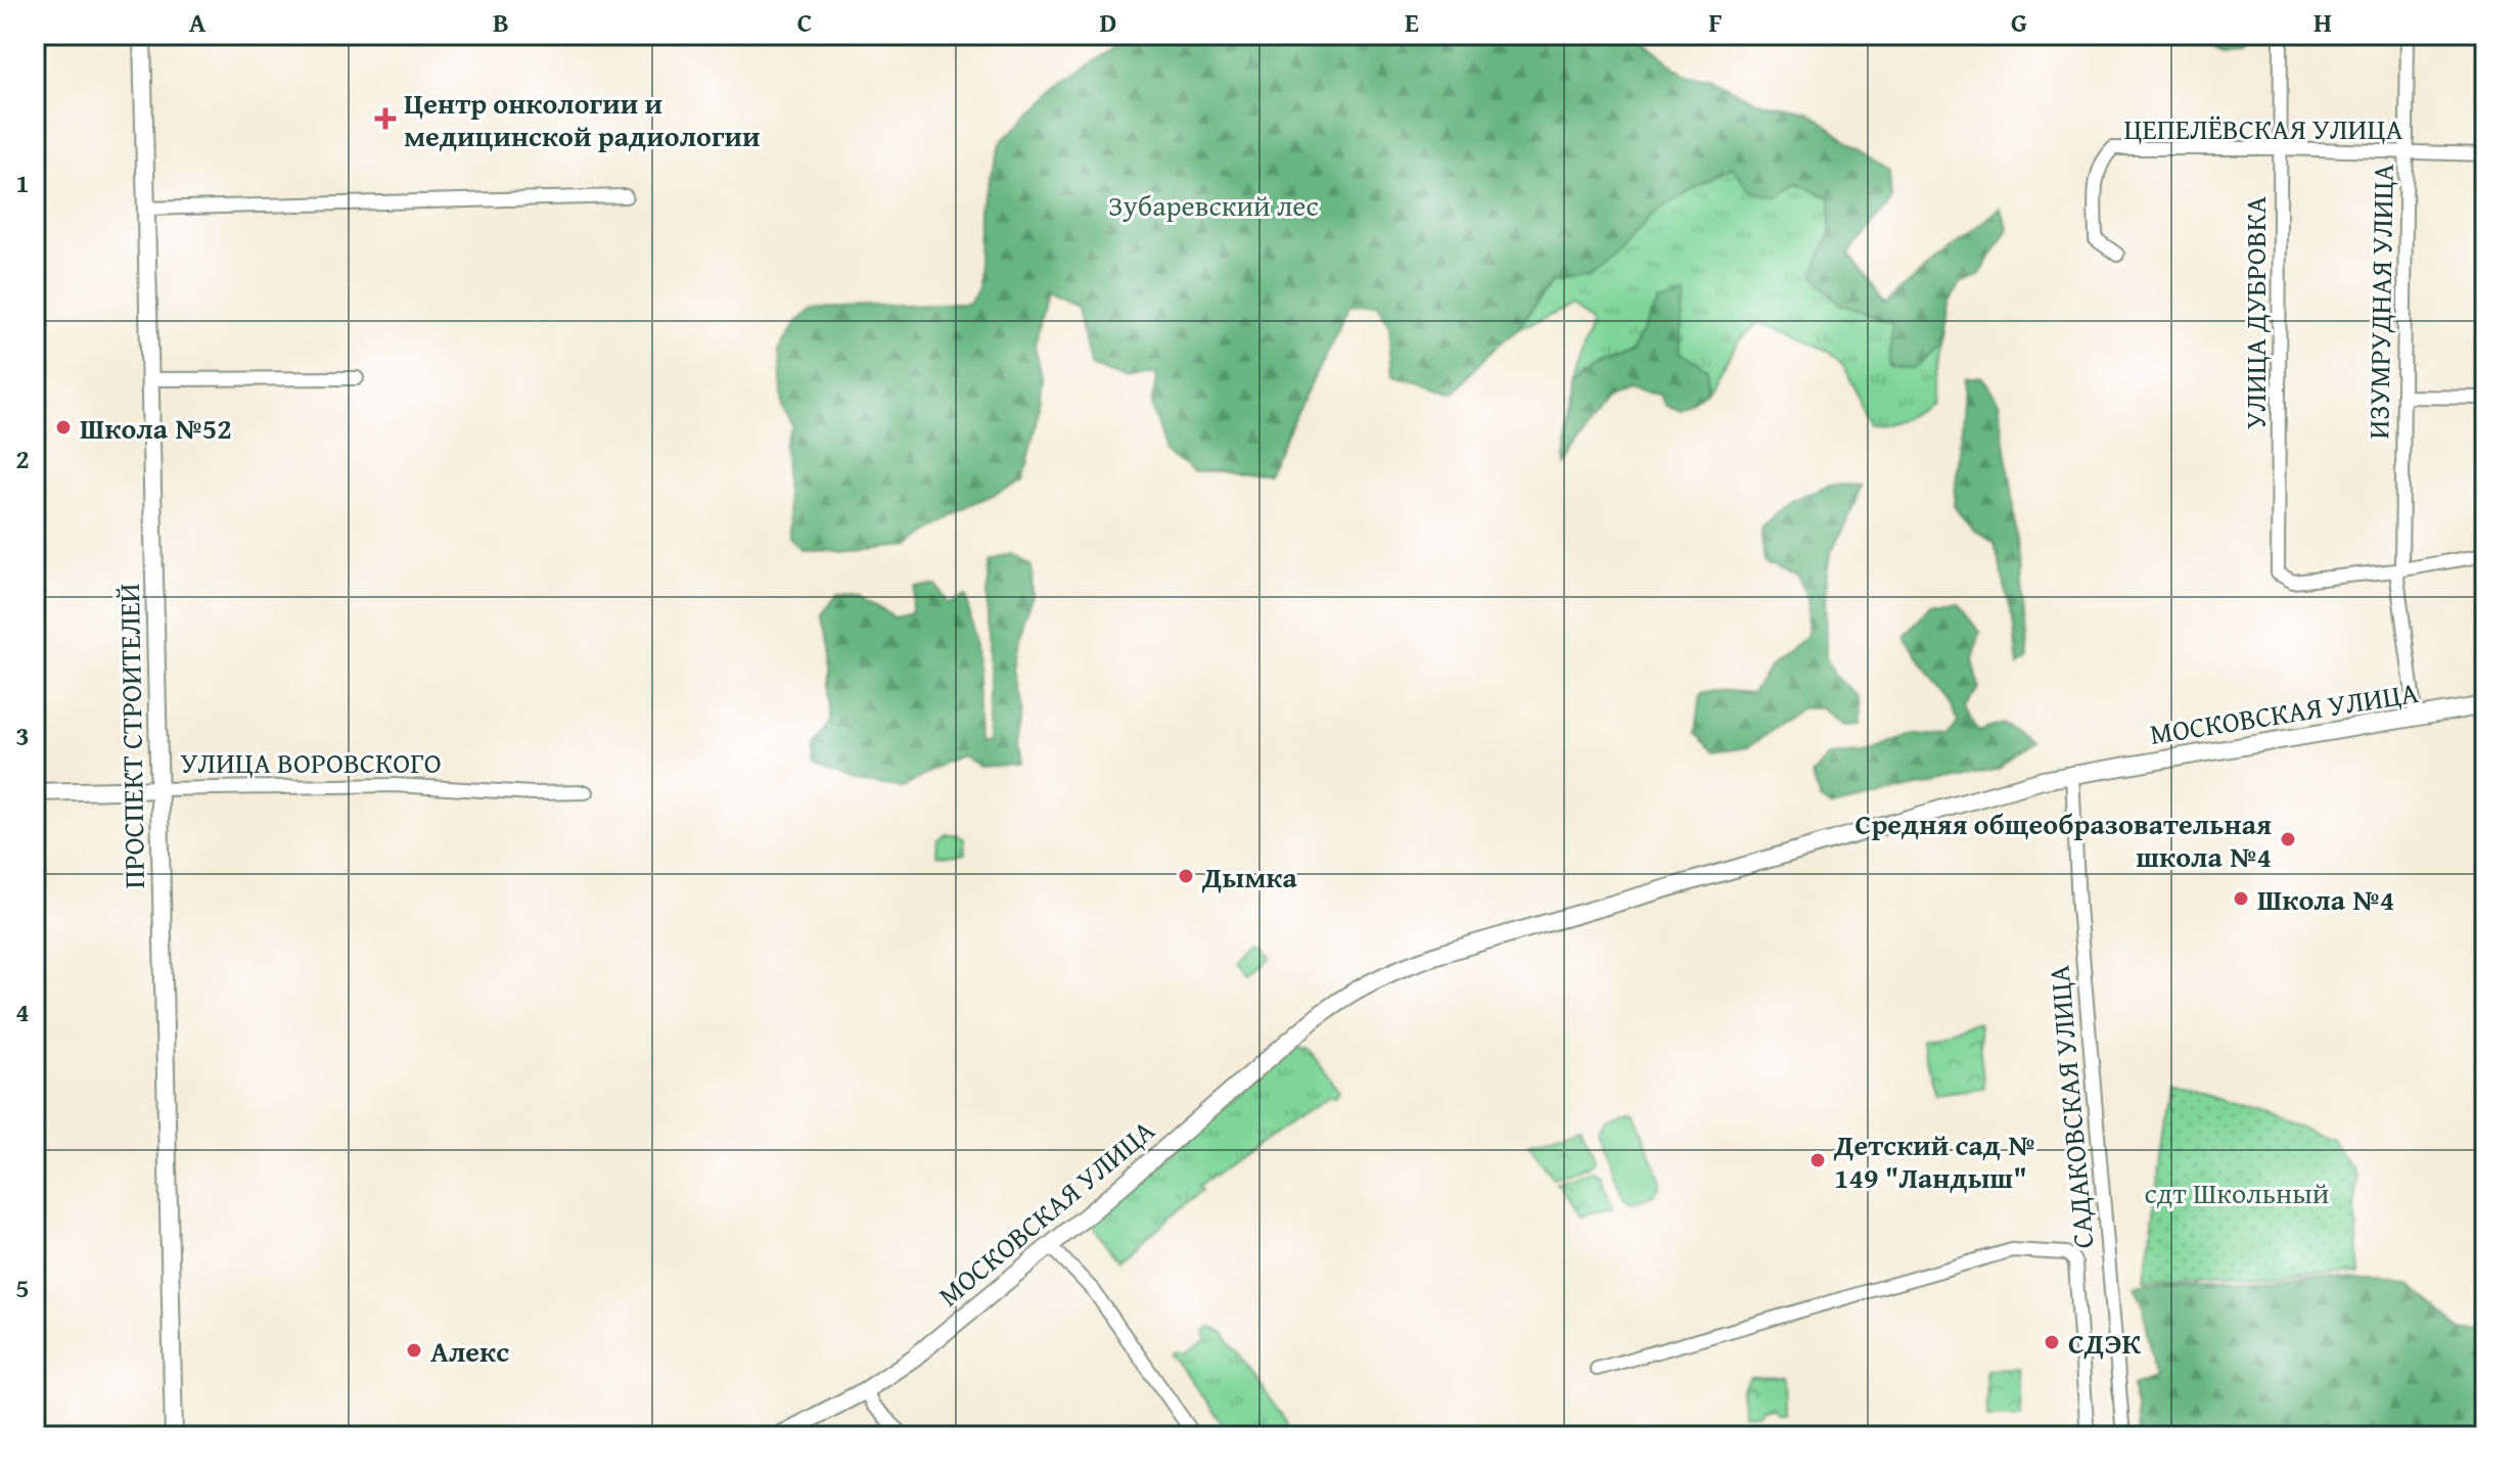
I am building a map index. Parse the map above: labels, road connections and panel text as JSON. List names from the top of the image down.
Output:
{
  "streets": {
    "main road": ["МОСКОВСКАЯ УЛИЦА", "ПРОСПЕКТ СТРОИТЕЛЕЙ", "УЛИЦА ВОРОВСКОГО"],
    "street": [
      "ЦЕПЕЛЁВСКАЯ УЛИЦА",
      "ИЗУМРУДНАЯ УЛИЦА",
      "УЛИЦА ДУБРОВКА",
      "САДАКОВСКАЯ УЛИЦА"
    ]
  },
  "crossings": [
    ["ЦЕПЕЛЁВСКАЯ УЛИЦА", "ИЗУМРУДНАЯ УЛИЦА"],
    ["ЦЕПЕЛЁВСКАЯ УЛИЦА", "УЛИЦА ДУБРОВКА"],
    ["ИЗУМРУДНАЯ УЛИЦА", "УЛИЦА ДУБРОВКА"],
    ["ИЗУМРУДНАЯ УЛИЦА", "МОСКОВСКАЯ УЛИЦА"],
    ["МОСКОВСКАЯ УЛИЦА", "САДАКОВСКАЯ УЛИЦА"],
    ["ПРОСПЕКТ СТРОИТЕЛЕЙ", "УЛИЦА ВОРОВСКОГО"]
  ],
  "parks": ["Зубаревский лес", "сдт Школьный"],
  "places": {
    "health": ["Центр онкологии и медицинской радиологии"],
    "other": [
      "Школа №52",
      "Средняя общеобразовательная школа №4",
      "Дымка",
      "Школа №4",
      "Детский сад № 149 \"Ландыш\"",
      "СДЭК",
      "Алекс"
    ]
  },
  "grid": {
    "columns": [
      "A",
      "B",
      "C",
      "D",
      "E",
      "F",
      "G",
      "H"
    ],
    "rows": [
      "1",
      "2",
      "3",
      "4",
      "5"
    ]
  }
}
